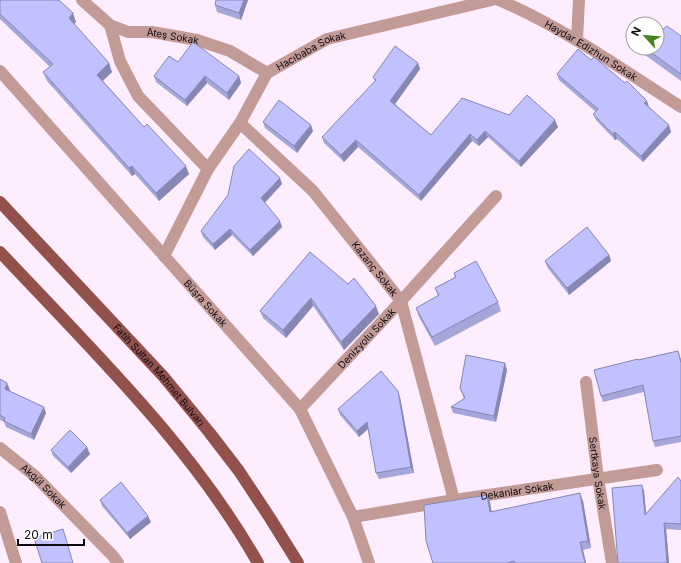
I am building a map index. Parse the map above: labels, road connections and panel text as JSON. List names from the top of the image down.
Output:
{
  "streets": {
    "main road": ["Fatih Sultan Mehmet Bulvarı"],
    "street": [
      "Ateş Sokak",
      "Hacıbaba Sokak",
      "Haydar Edizhun Sokak",
      "Kazanç Sokak",
      "Büşra Sokak",
      "Denizyolu Sokak",
      "Sertkaya Sokak",
      "Akgül Sokak",
      "Dekanlar Sokak"
    ]
  },
  "crossings": [
    ["Ateş Sokak", "Hacıbaba Sokak"],
    ["Hacıbaba Sokak", "Kazanç Sokak"],
    ["Hacıbaba Sokak", "Büşra Sokak"],
    ["Kazanç Sokak", "Denizyolu Sokak"],
    ["Kazanç Sokak", "Dekanlar Sokak"],
    ["Büşra Sokak", "Denizyolu Sokak"],
    ["Büşra Sokak", "Dekanlar Sokak"],
    ["Sertkaya Sokak", "Dekanlar Sokak"]
  ],
  "scale_bar": "20 m",
  "north": "top left"
}
